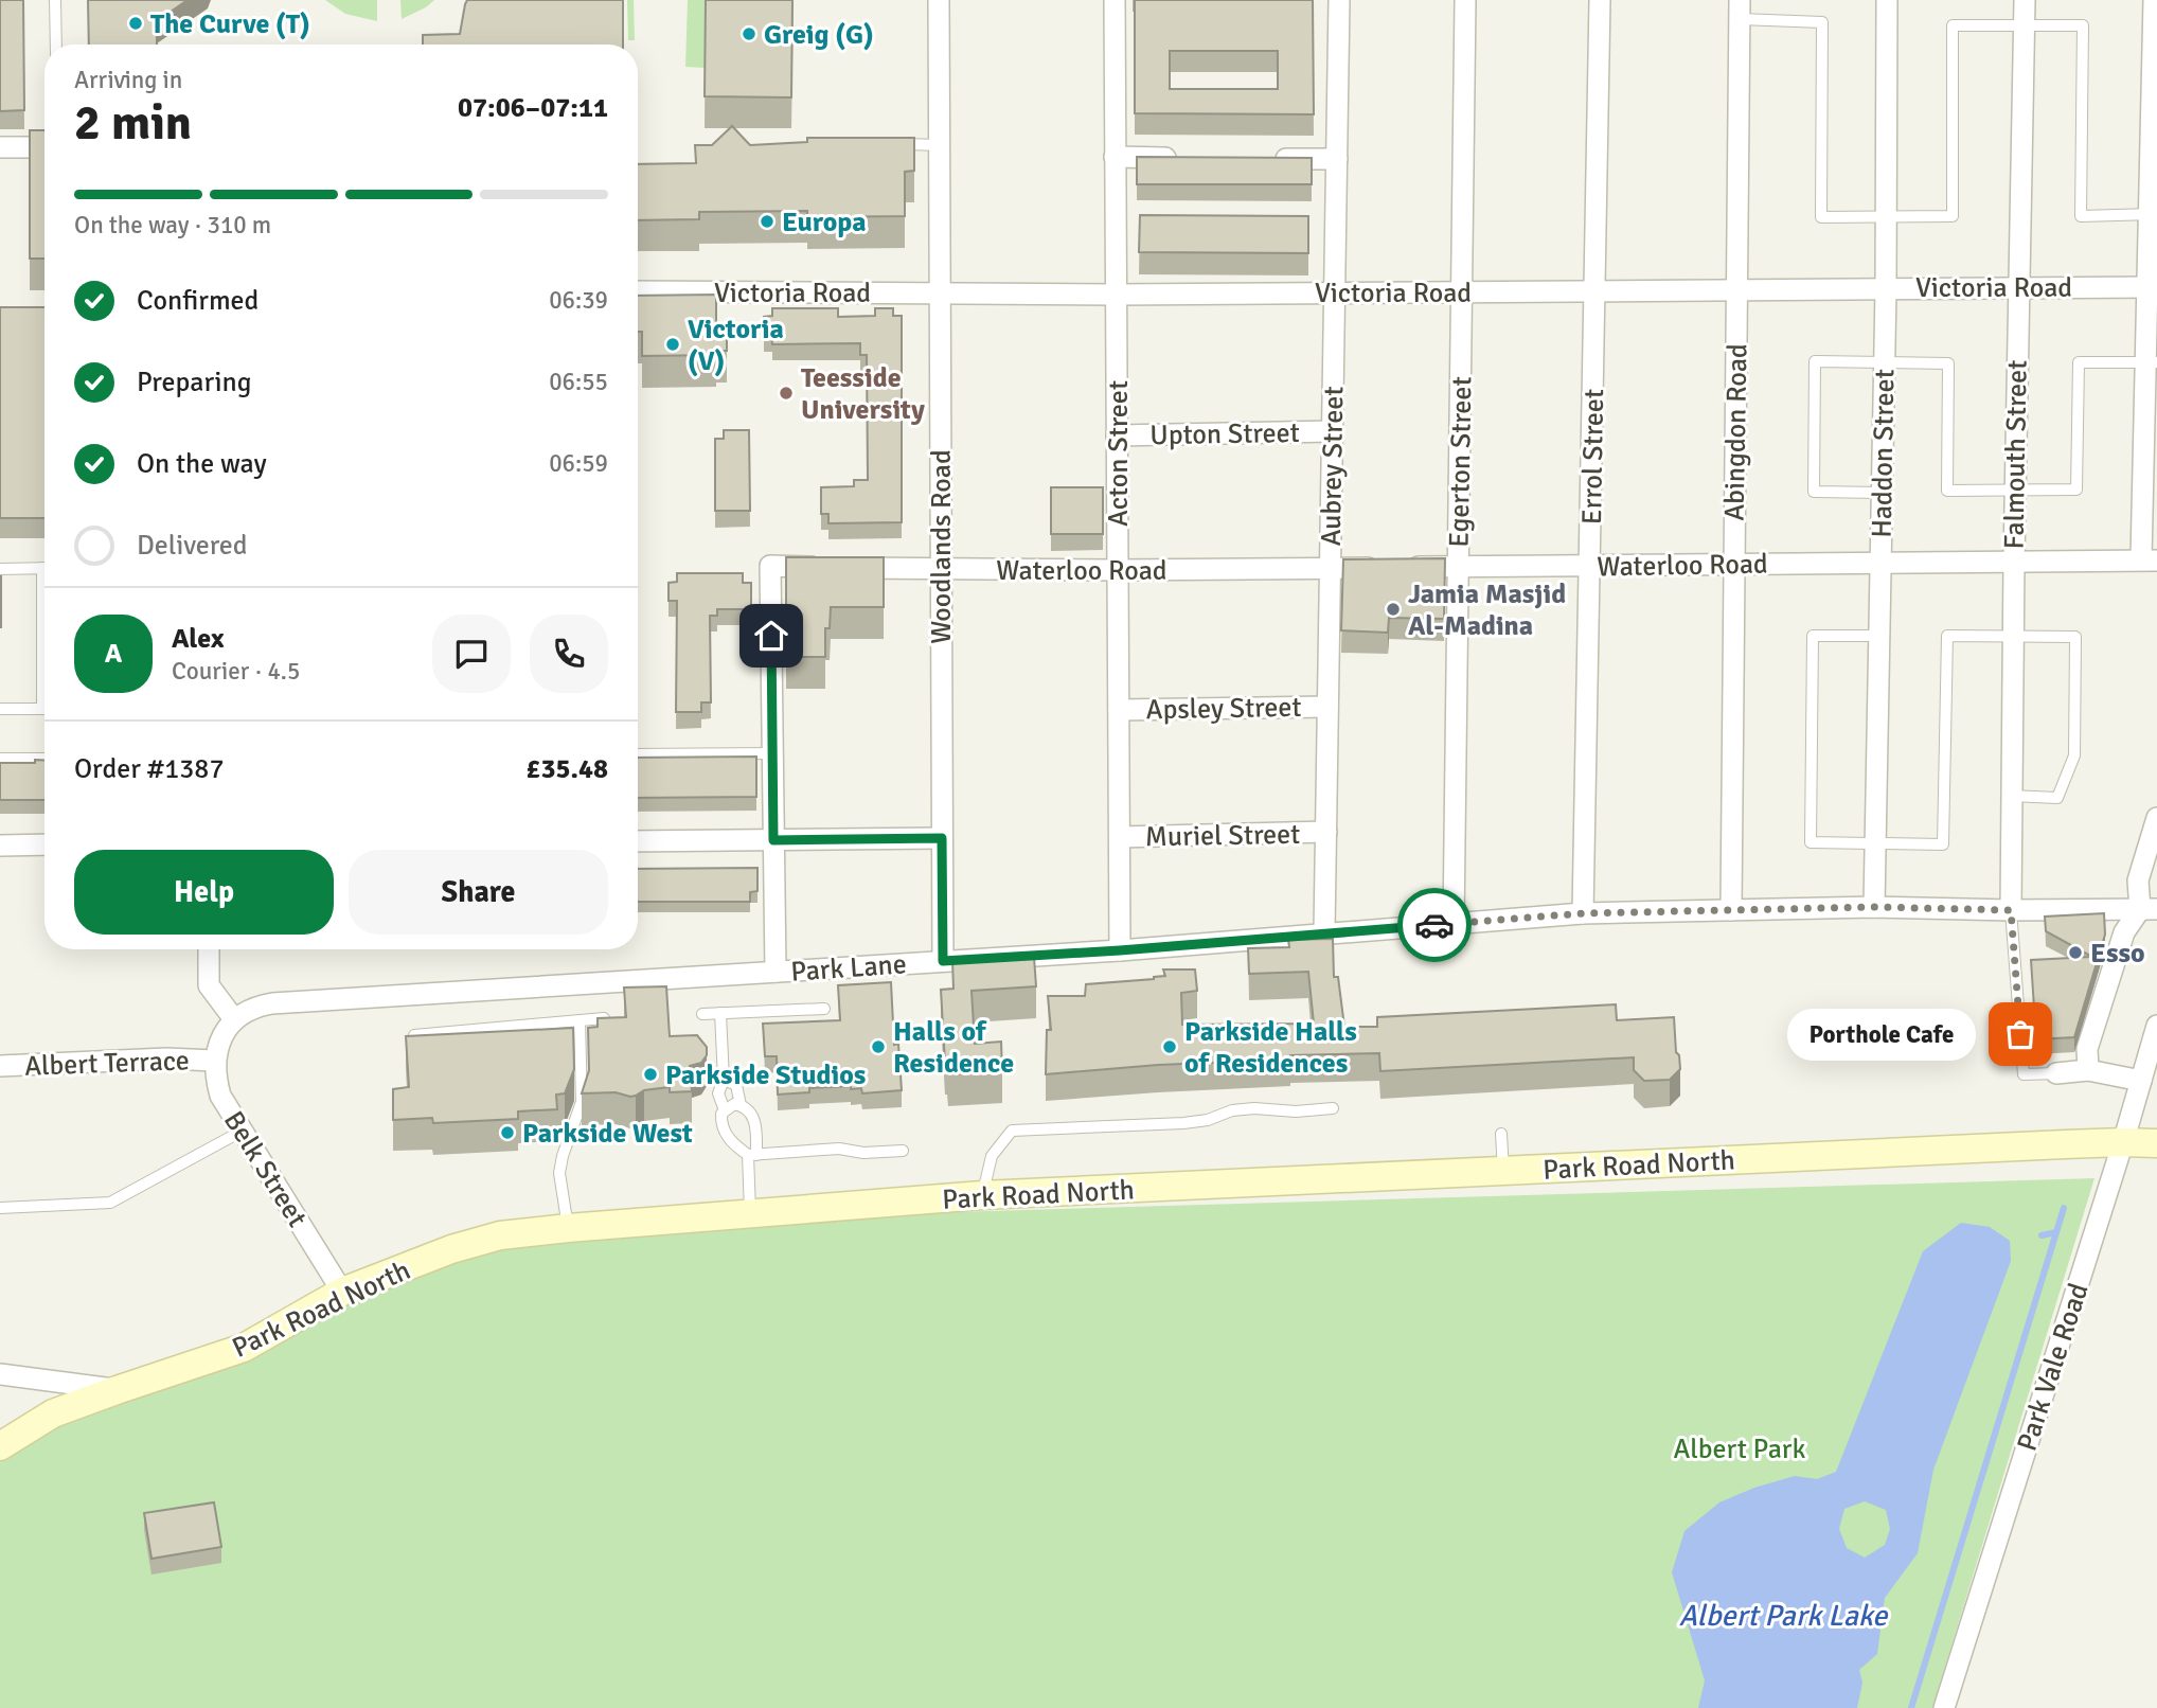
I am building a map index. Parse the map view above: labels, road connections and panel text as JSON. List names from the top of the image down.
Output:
{
  "streets": {
    "street": [
      "Victoria Road",
      "Abingdon Road",
      "Upton Street",
      "Acton Street",
      "Haddon Street",
      "Falmouth Street",
      "Errol Street",
      "Egerton Street",
      "Aubrey Street",
      "Woodlands Road",
      "Waterloo Road",
      "Apsley Street",
      "Muriel Street",
      "Park Lane",
      "Albert Terrace",
      "Park Road North",
      "Belk Street",
      "Park Vale Road"
    ]
  },
  "crossings": [
    ["Victoria Road", "Abingdon Road"],
    ["Victoria Road", "Acton Street"],
    ["Victoria Road", "Haddon Street"],
    ["Victoria Road", "Falmouth Street"],
    ["Victoria Road", "Errol Street"],
    ["Victoria Road", "Egerton Street"],
    ["Victoria Road", "Aubrey Street"],
    ["Victoria Road", "Woodlands Road"],
    ["Abingdon Road", "Waterloo Road"],
    ["Abingdon Road", "Park Lane"],
    ["Upton Street", "Acton Street"],
    ["Upton Street", "Aubrey Street"],
    ["Acton Street", "Waterloo Road"],
    ["Acton Street", "Apsley Street"],
    ["Acton Street", "Muriel Street"],
    ["Acton Street", "Park Lane"],
    ["Haddon Street", "Waterloo Road"],
    ["Haddon Street", "Park Lane"],
    ["Falmouth Street", "Waterloo Road"],
    ["Falmouth Street", "Park Lane"],
    ["Errol Street", "Waterloo Road"],
    ["Errol Street", "Park Lane"],
    ["Egerton Street", "Waterloo Road"],
    ["Egerton Street", "Park Lane"],
    ["Aubrey Street", "Waterloo Road"],
    ["Aubrey Street", "Apsley Street"],
    ["Aubrey Street", "Muriel Street"],
    ["Aubrey Street", "Park Lane"],
    ["Woodlands Road", "Waterloo Road"],
    ["Woodlands Road", "Park Lane"],
    ["Park Lane", "Belk Street"],
    ["Albert Terrace", "Belk Street"],
    ["Park Road North", "Belk Street"],
    ["Park Road North", "Park Vale Road"]
  ],
  "water": ["Albert Park Lake"],
  "parks": ["Albert Park"],
  "places": [
    "The Curve (T)",
    "Greig (G)",
    "Europa",
    "Victoria (V)",
    "Teesside University",
    "Jamia Masjid Al-Madina",
    "Esso",
    "Porthole Cafe",
    "Halls of Residence",
    "Parkside Halls of Residences",
    "Parkside Studios",
    "Parkside West"
  ],
  "page": {
    "heading": ["2 min", "Arriving in", "07:06–07:11"],
    "panel": [
      "Alex",
      "Courier · 4.5",
      "Order #1387",
      "£35.48"
    ],
    "bar": "On the way · 310 m",
    "list": [
      ["Confirmed", "06:39"],
      ["Preparing", "06:55"],
      ["On the way", "06:59"],
      "Delivered"
    ],
    "round": "A",
    "buttons": ["Help", "Share"],
    "bubble": "Porthole Cafe"
  }
}
